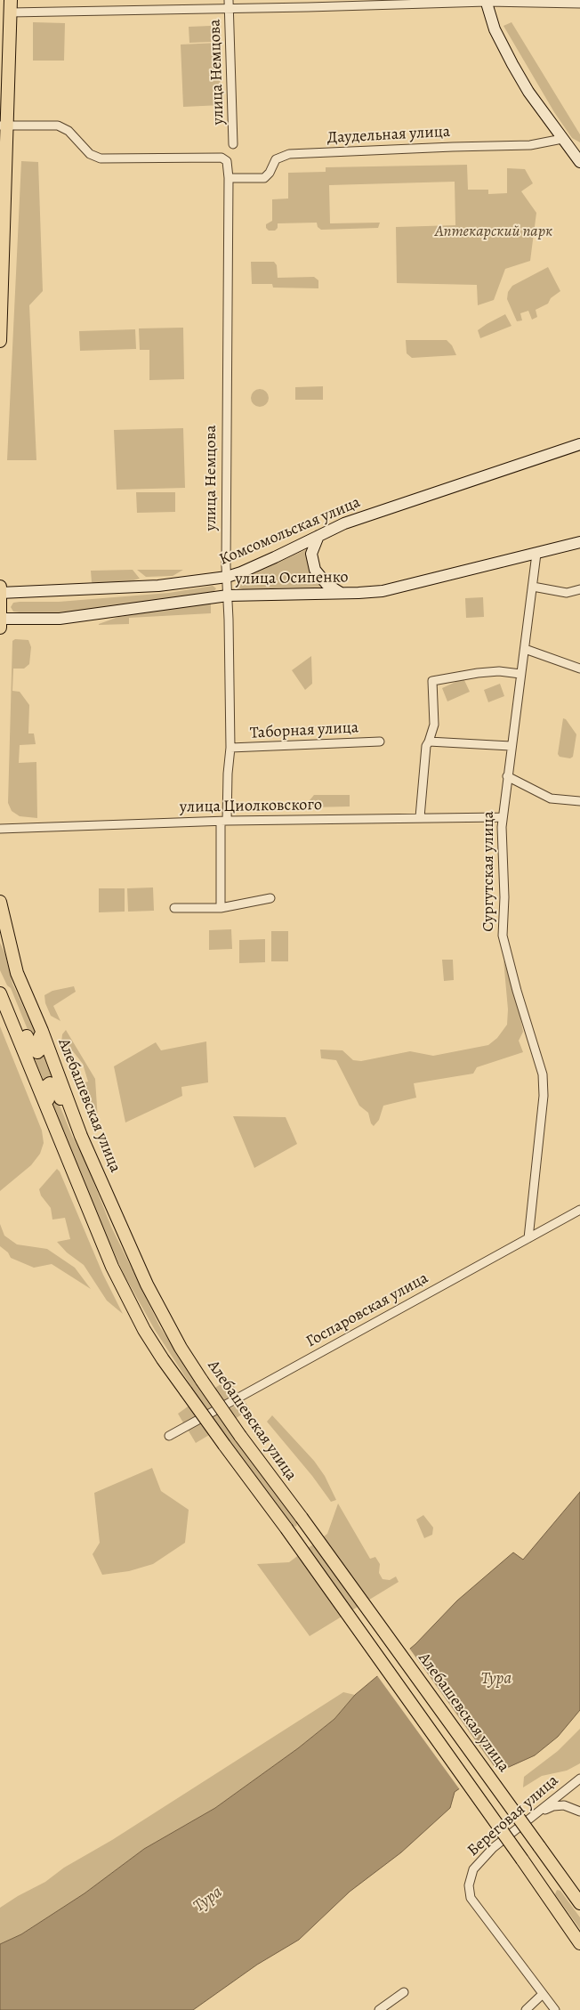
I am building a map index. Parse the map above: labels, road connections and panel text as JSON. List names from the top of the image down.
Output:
{
  "streets": {
    "main road": ["Комсомольская улица", "улица Осипенко", "Алебашевская улица"],
    "street": [
      "улица Немцова",
      "Даудельная улица",
      "Таборная улица",
      "улица Циолковского",
      "Сургутская улица",
      "Госпаровская улица",
      "Береговая улица"
    ]
  },
  "crossings": [
    ["улица Немцова", "Даудельная улица"],
    ["улица Немцова", "Комсомольская улица"],
    ["улица Немцова", "улица Осипенко"],
    ["улица Немцова", "Таборная улица"],
    ["улица Немцова", "улица Циолковского"],
    ["улица Осипенко", "Сургутская улица"],
    ["улица Циолковского", "Сургутская улица"],
    ["Сургутская улица", "Госпаровская улица"]
  ],
  "water": ["Тура"],
  "parks": ["Аптекарский парк"]
}
